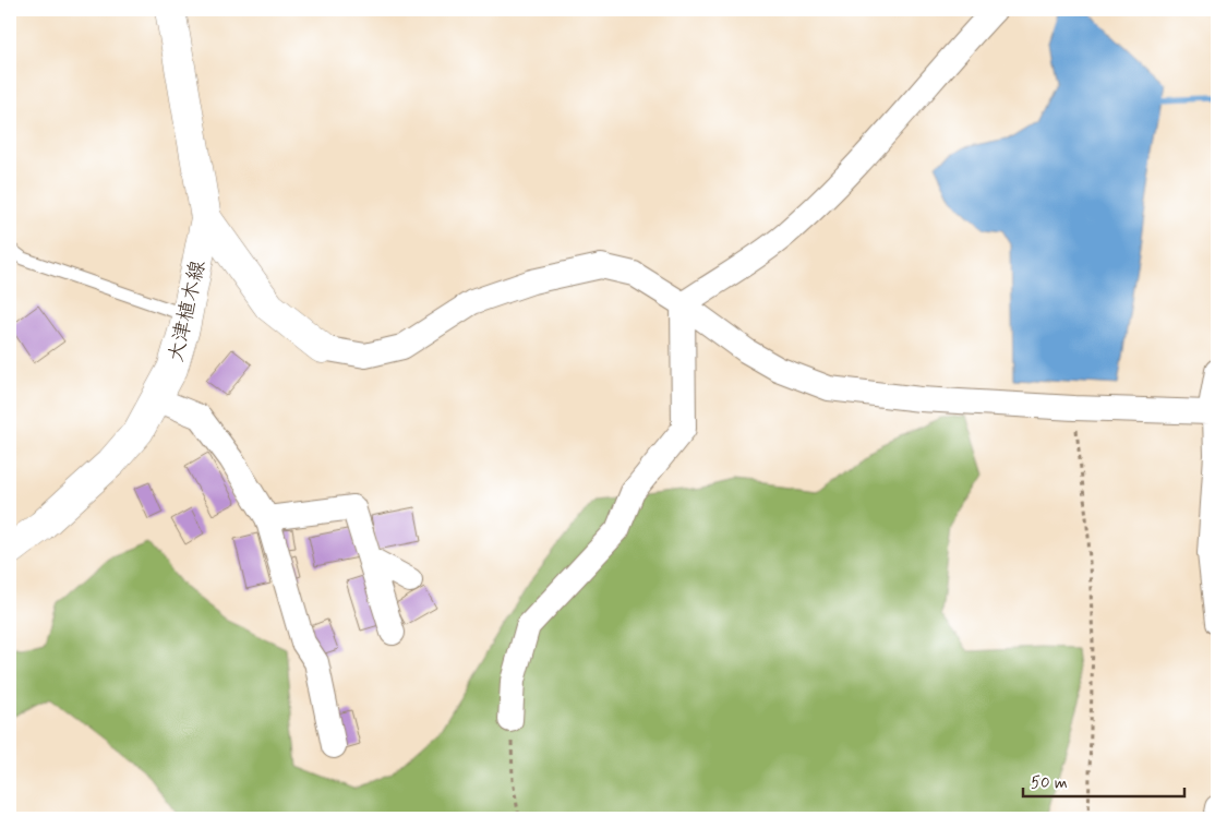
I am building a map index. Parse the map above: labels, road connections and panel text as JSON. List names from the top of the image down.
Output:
{
  "streets": {
    "main road": ["大津植木線"]
  },
  "scale_bar": "50 m"
}
